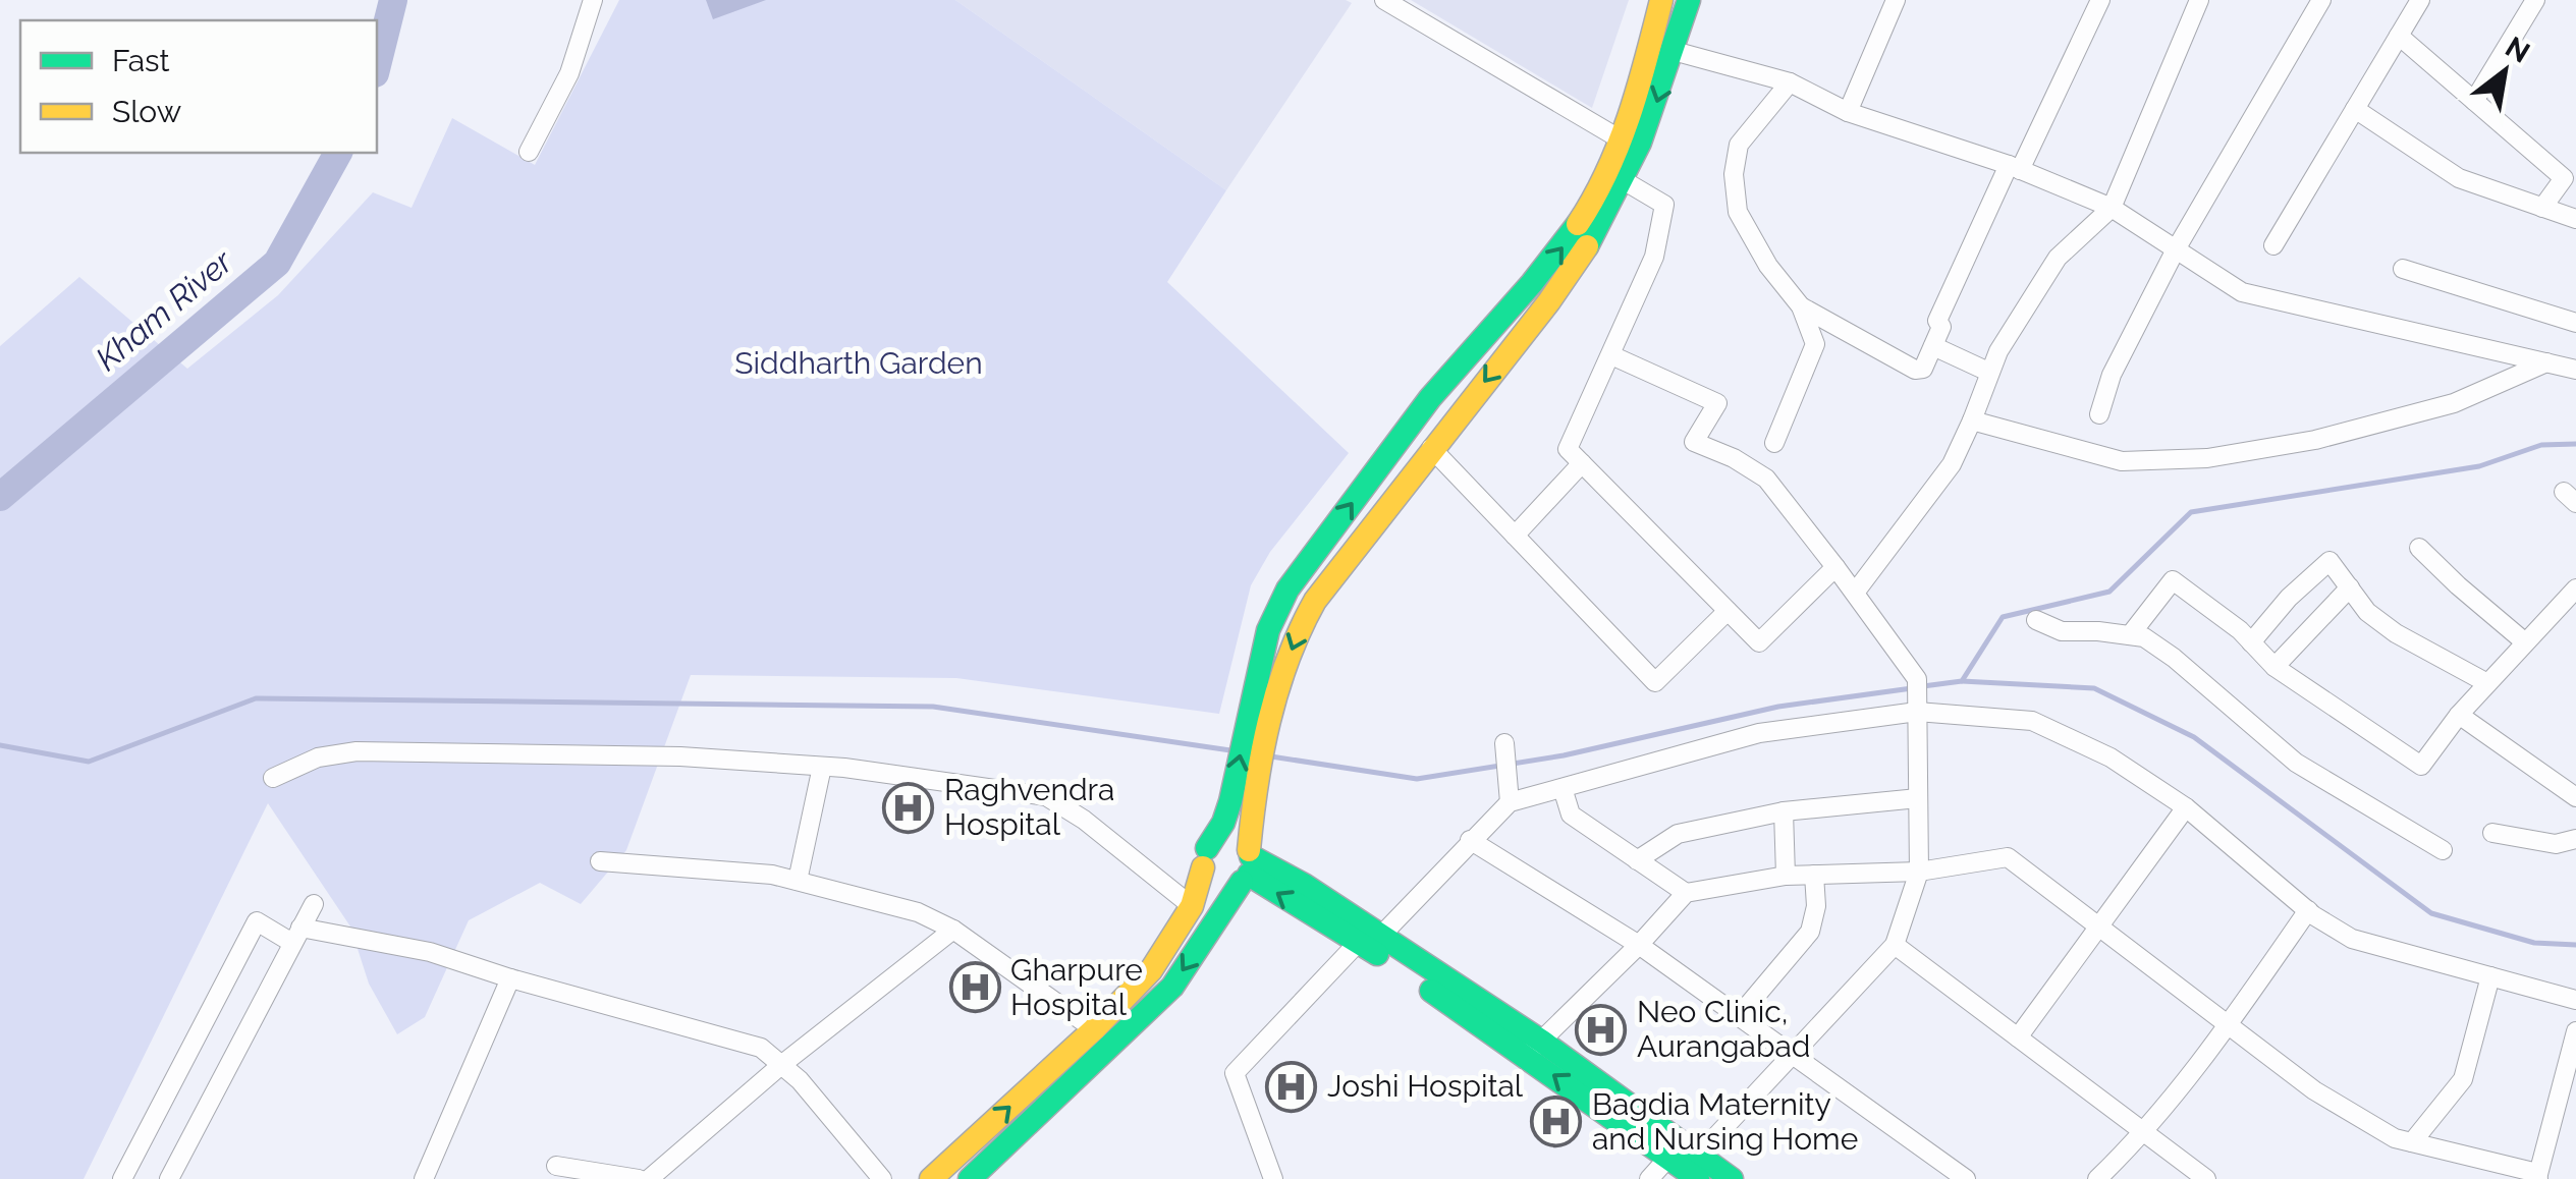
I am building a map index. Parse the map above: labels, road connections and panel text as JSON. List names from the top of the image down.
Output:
{
  "water": ["Kham River"],
  "parks": ["Siddharth Garden"],
  "places": {
    "hospital": [
      "Raghvendra Hospital",
      "Gharpure Hospital",
      "Neo Clinic, Aurangabad",
      "Joshi Hospital",
      "Bagdia Maternity and Nursing Home"
    ]
  },
  "legend": ["Fast", "Slow"],
  "north": "top right"
}
